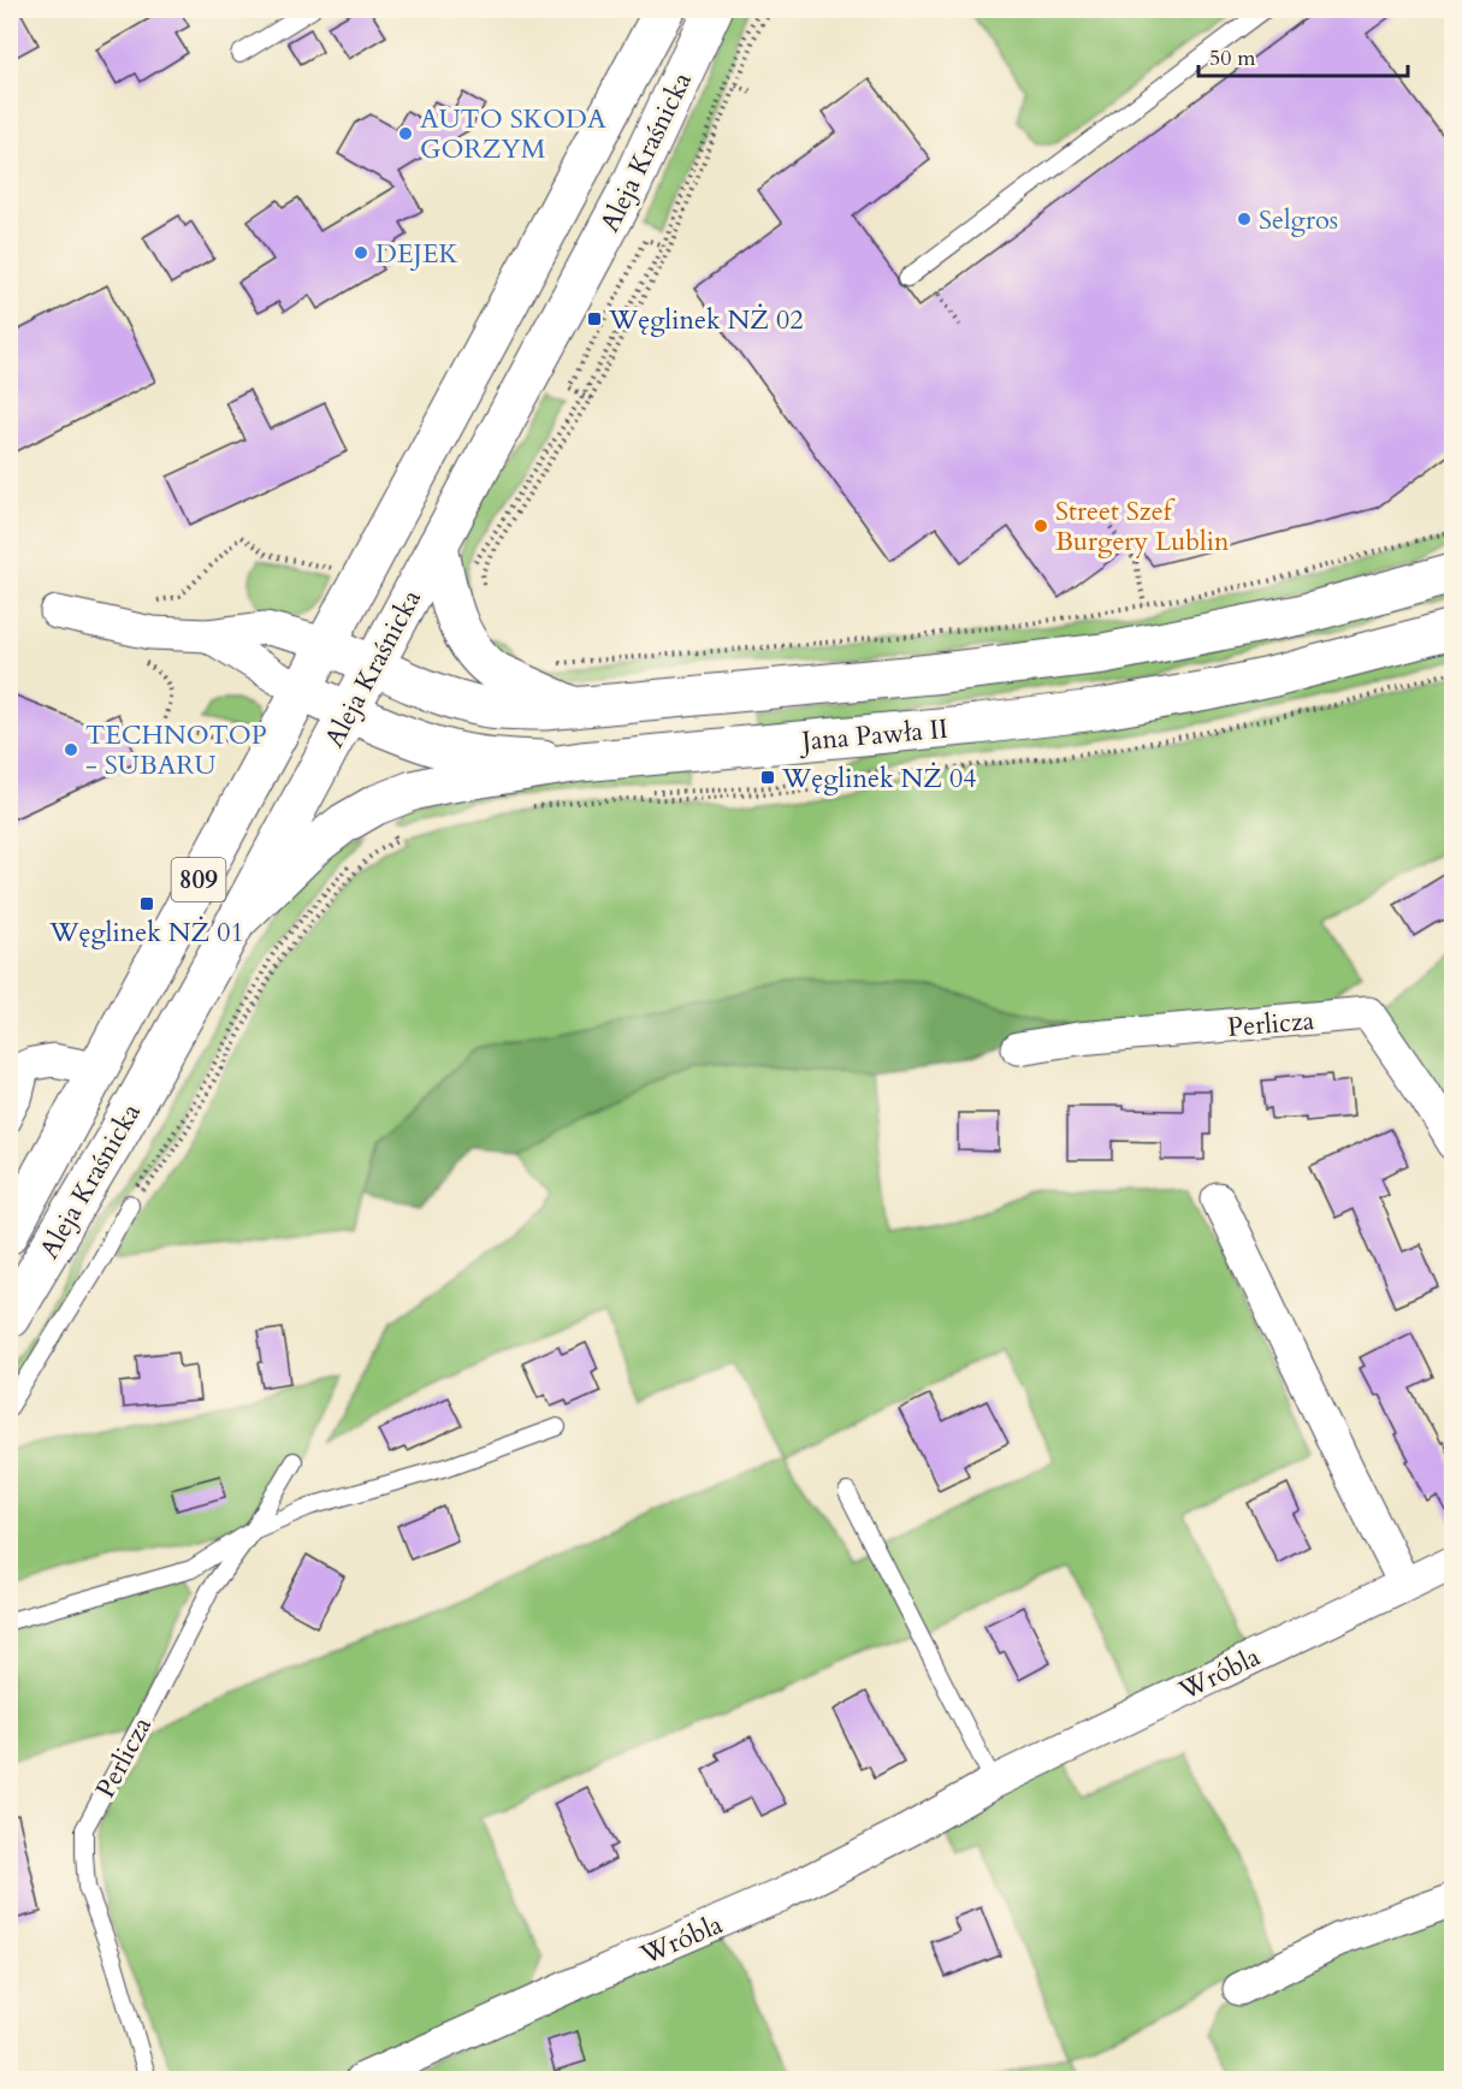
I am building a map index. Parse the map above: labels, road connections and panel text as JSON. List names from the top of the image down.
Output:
{
  "streets": {
    "main road": ["Aleja Kraśnicka", "Jana Pawła II", "809"],
    "street": ["Perlicza", "Wróbla"]
  },
  "crossings": [
    ["Aleja Kraśnicka", "Jana Pawła II"]
  ],
  "places": {
    "other": [
      "AUTO SKODA GORZYM",
      "Selgros",
      "DEJEK",
      "Street Szef Burgery Lublin",
      "TECHNOTOP - SUBARU"
    ],
    "transit": ["Węglinek NŻ 02", "Węglinek NŻ 04", "Węglinek NŻ 01"]
  },
  "scale_bar": "50 m"
}
